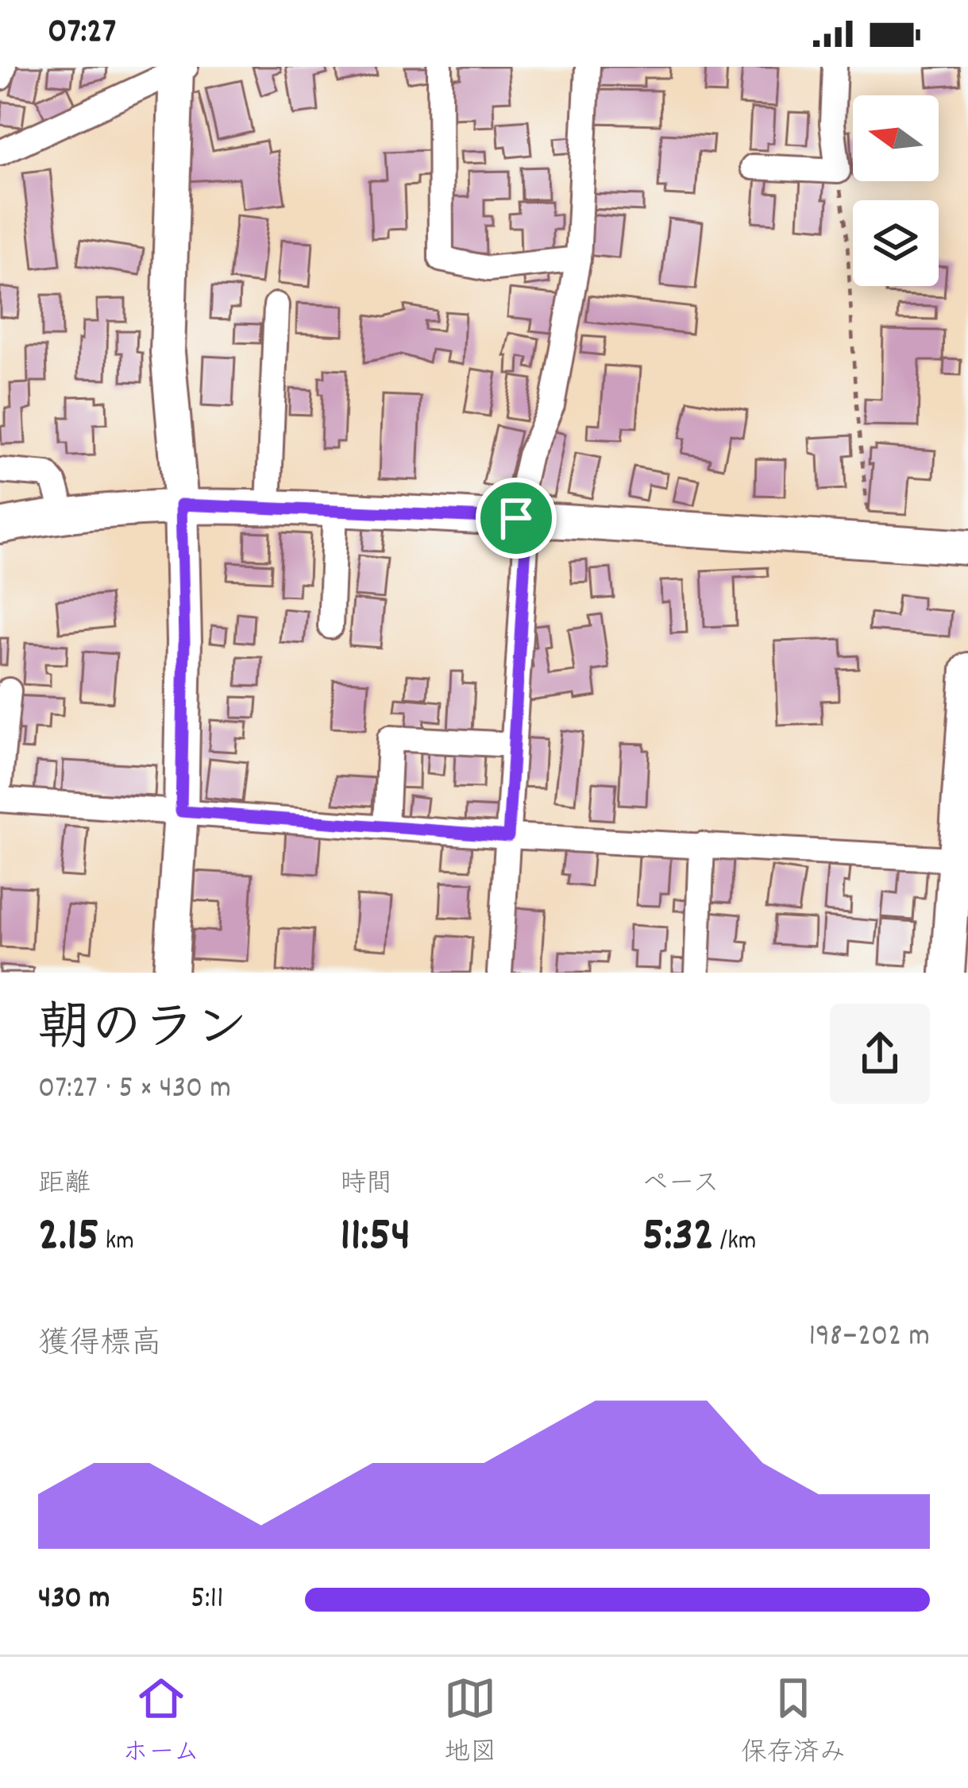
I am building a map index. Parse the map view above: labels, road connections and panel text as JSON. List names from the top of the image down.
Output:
{
  "north": "left",
  "page": {
    "status": "07:27",
    "heading": ["朝のラン", "07:27 · 5 × 430 m"],
    "stats": [
      ["距離", "2.15 km"],
      ["時間", "11:54"],
      ["ペース", "5:32 /km"]
    ],
    "chart": ["獲得標高", "198–202 m"],
    "list": [
      {
        "name": "430 m",
        "note": "5:11"
      }
    ],
    "tabs": ["ホーム", "地図", "保存済み"]
  }
}
